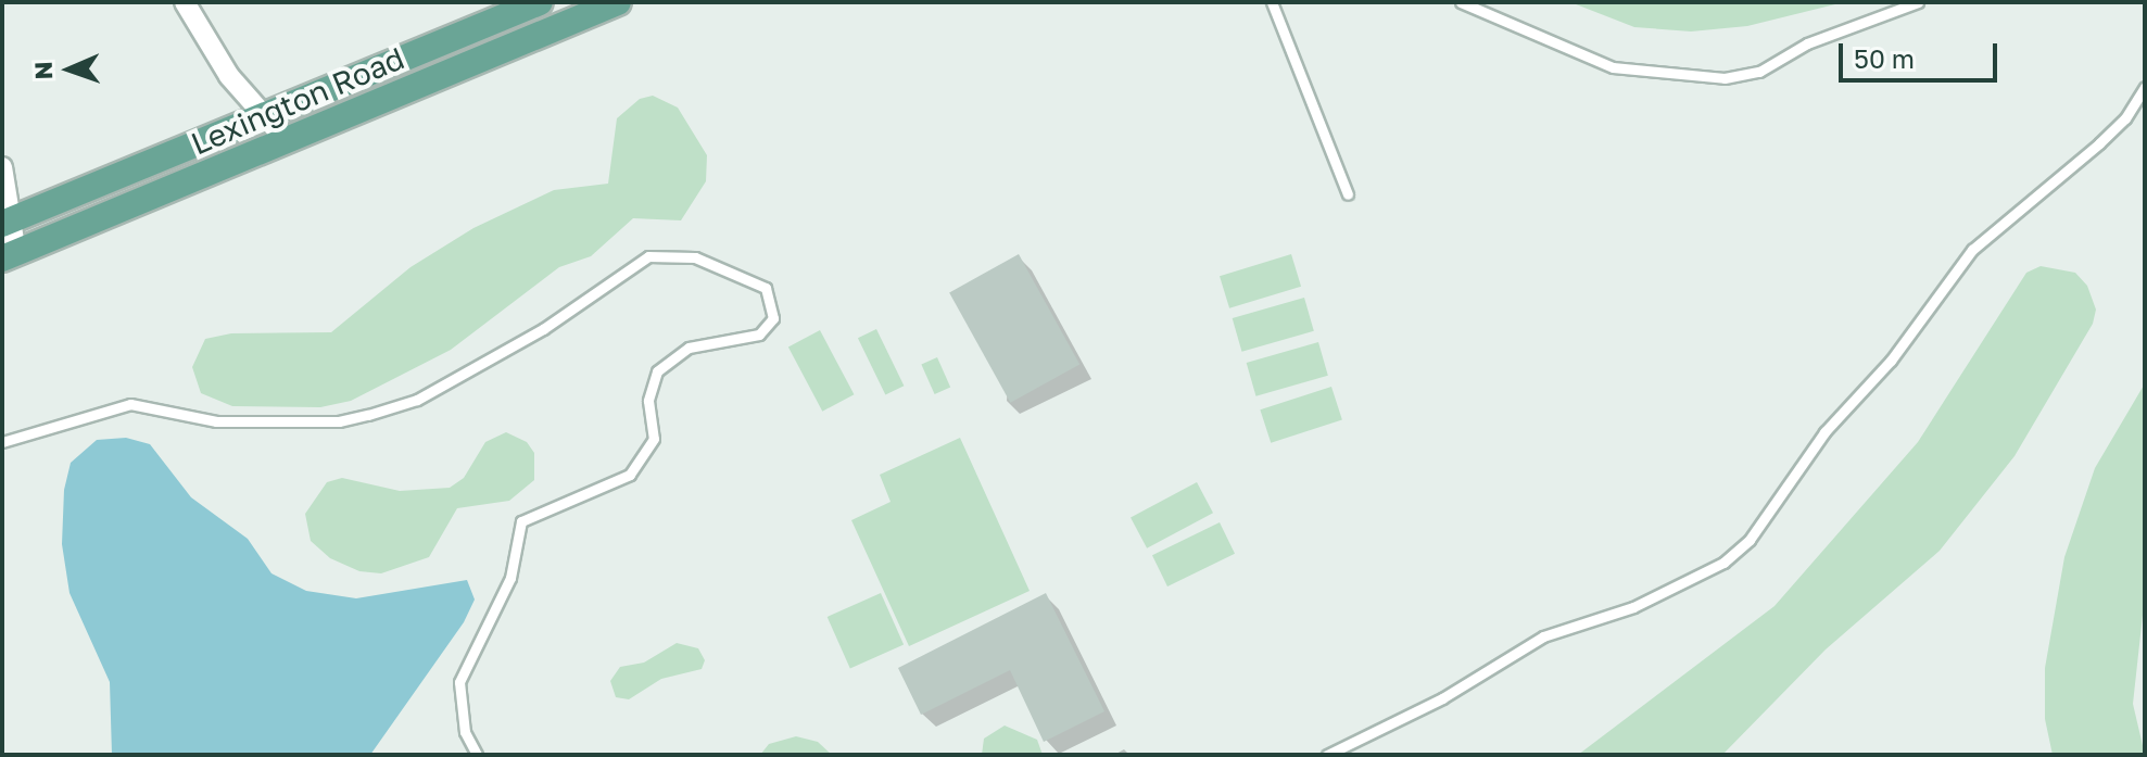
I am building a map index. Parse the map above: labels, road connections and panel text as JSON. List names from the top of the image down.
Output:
{
  "streets": {
    "main road": ["Lexington Road"]
  },
  "scale_bar": "50 m",
  "north": "left"
}
